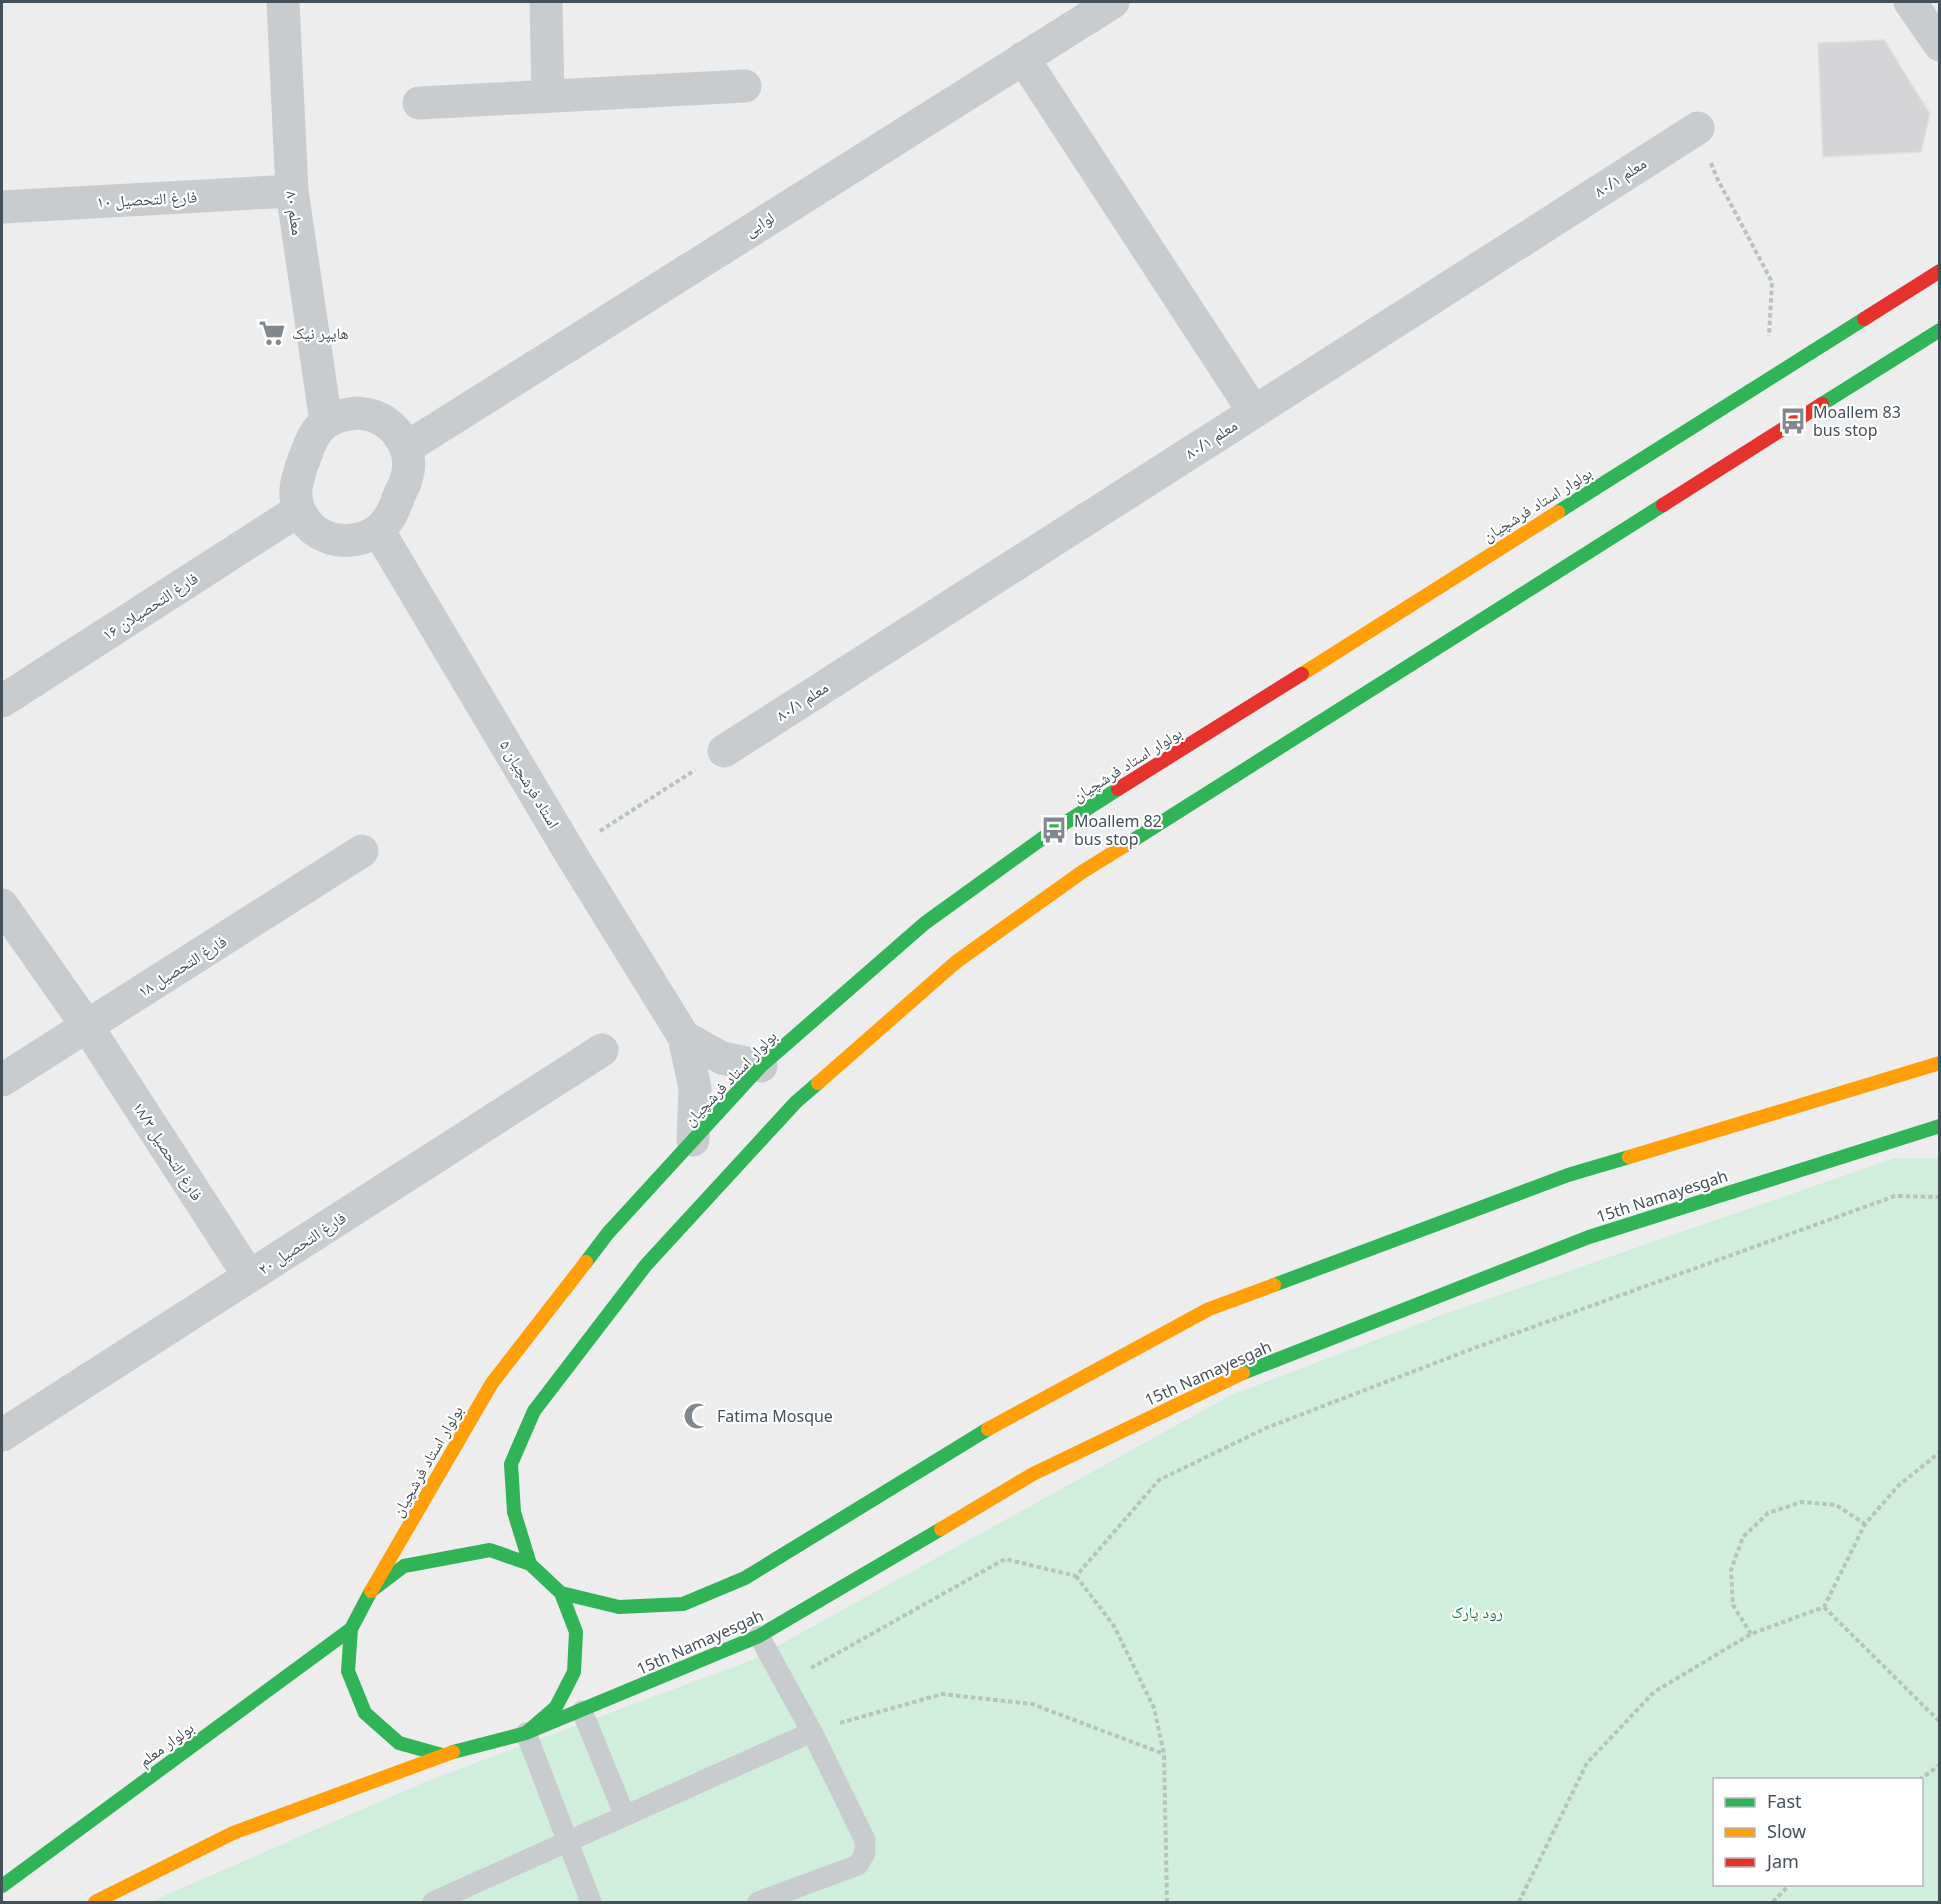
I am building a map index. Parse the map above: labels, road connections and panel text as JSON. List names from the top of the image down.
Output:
{
  "streets": {
    "street": [
      "معلم ۸۰/۱",
      "فارغ التحصیل ۱۰",
      "معلم ۸۰",
      "لوایی",
      "بولوار استاد فرشچیان",
      "فارغ التحصیلان ۱۶",
      "استاد فرشچیان ۵",
      "فارغ التحصیل ۱۸",
      "فارغ التحصیل ۱۸/۳",
      "15th Namayesgah",
      "فارغ التحصیل ۲۰",
      "بولوار معلم"
    ]
  },
  "crossings": [
    ["فارغ التحصیل ۱۰", "معلم ۸۰"],
    ["معلم ۸۰", "لوایی"],
    ["معلم ۸۰", "فارغ التحصیلان ۱۶"],
    ["معلم ۸۰", "استاد فرشچیان ۵"],
    ["لوایی", "فارغ التحصیلان ۱۶"],
    ["لوایی", "استاد فرشچیان ۵"],
    ["بولوار استاد فرشچیان", "استاد فرشچیان ۵"],
    ["بولوار استاد فرشچیان", "بولوار معلم"],
    ["فارغ التحصیلان ۱۶", "استاد فرشچیان ۵"],
    ["فارغ التحصیل ۱۸", "فارغ التحصیل ۱۸/۳"],
    ["فارغ التحصیل ۱۸/۳", "فارغ التحصیل ۲۰"]
  ],
  "parks": ["رود پارک"],
  "places": {
    "supermarket": ["هایپر نیک"],
    "bus stop": ["Moallem 83 bus stop", "Moallem 82 bus stop"],
    "mosque": ["Fatima Mosque"]
  },
  "legend": ["Fast", "Slow", "Jam"]
}
